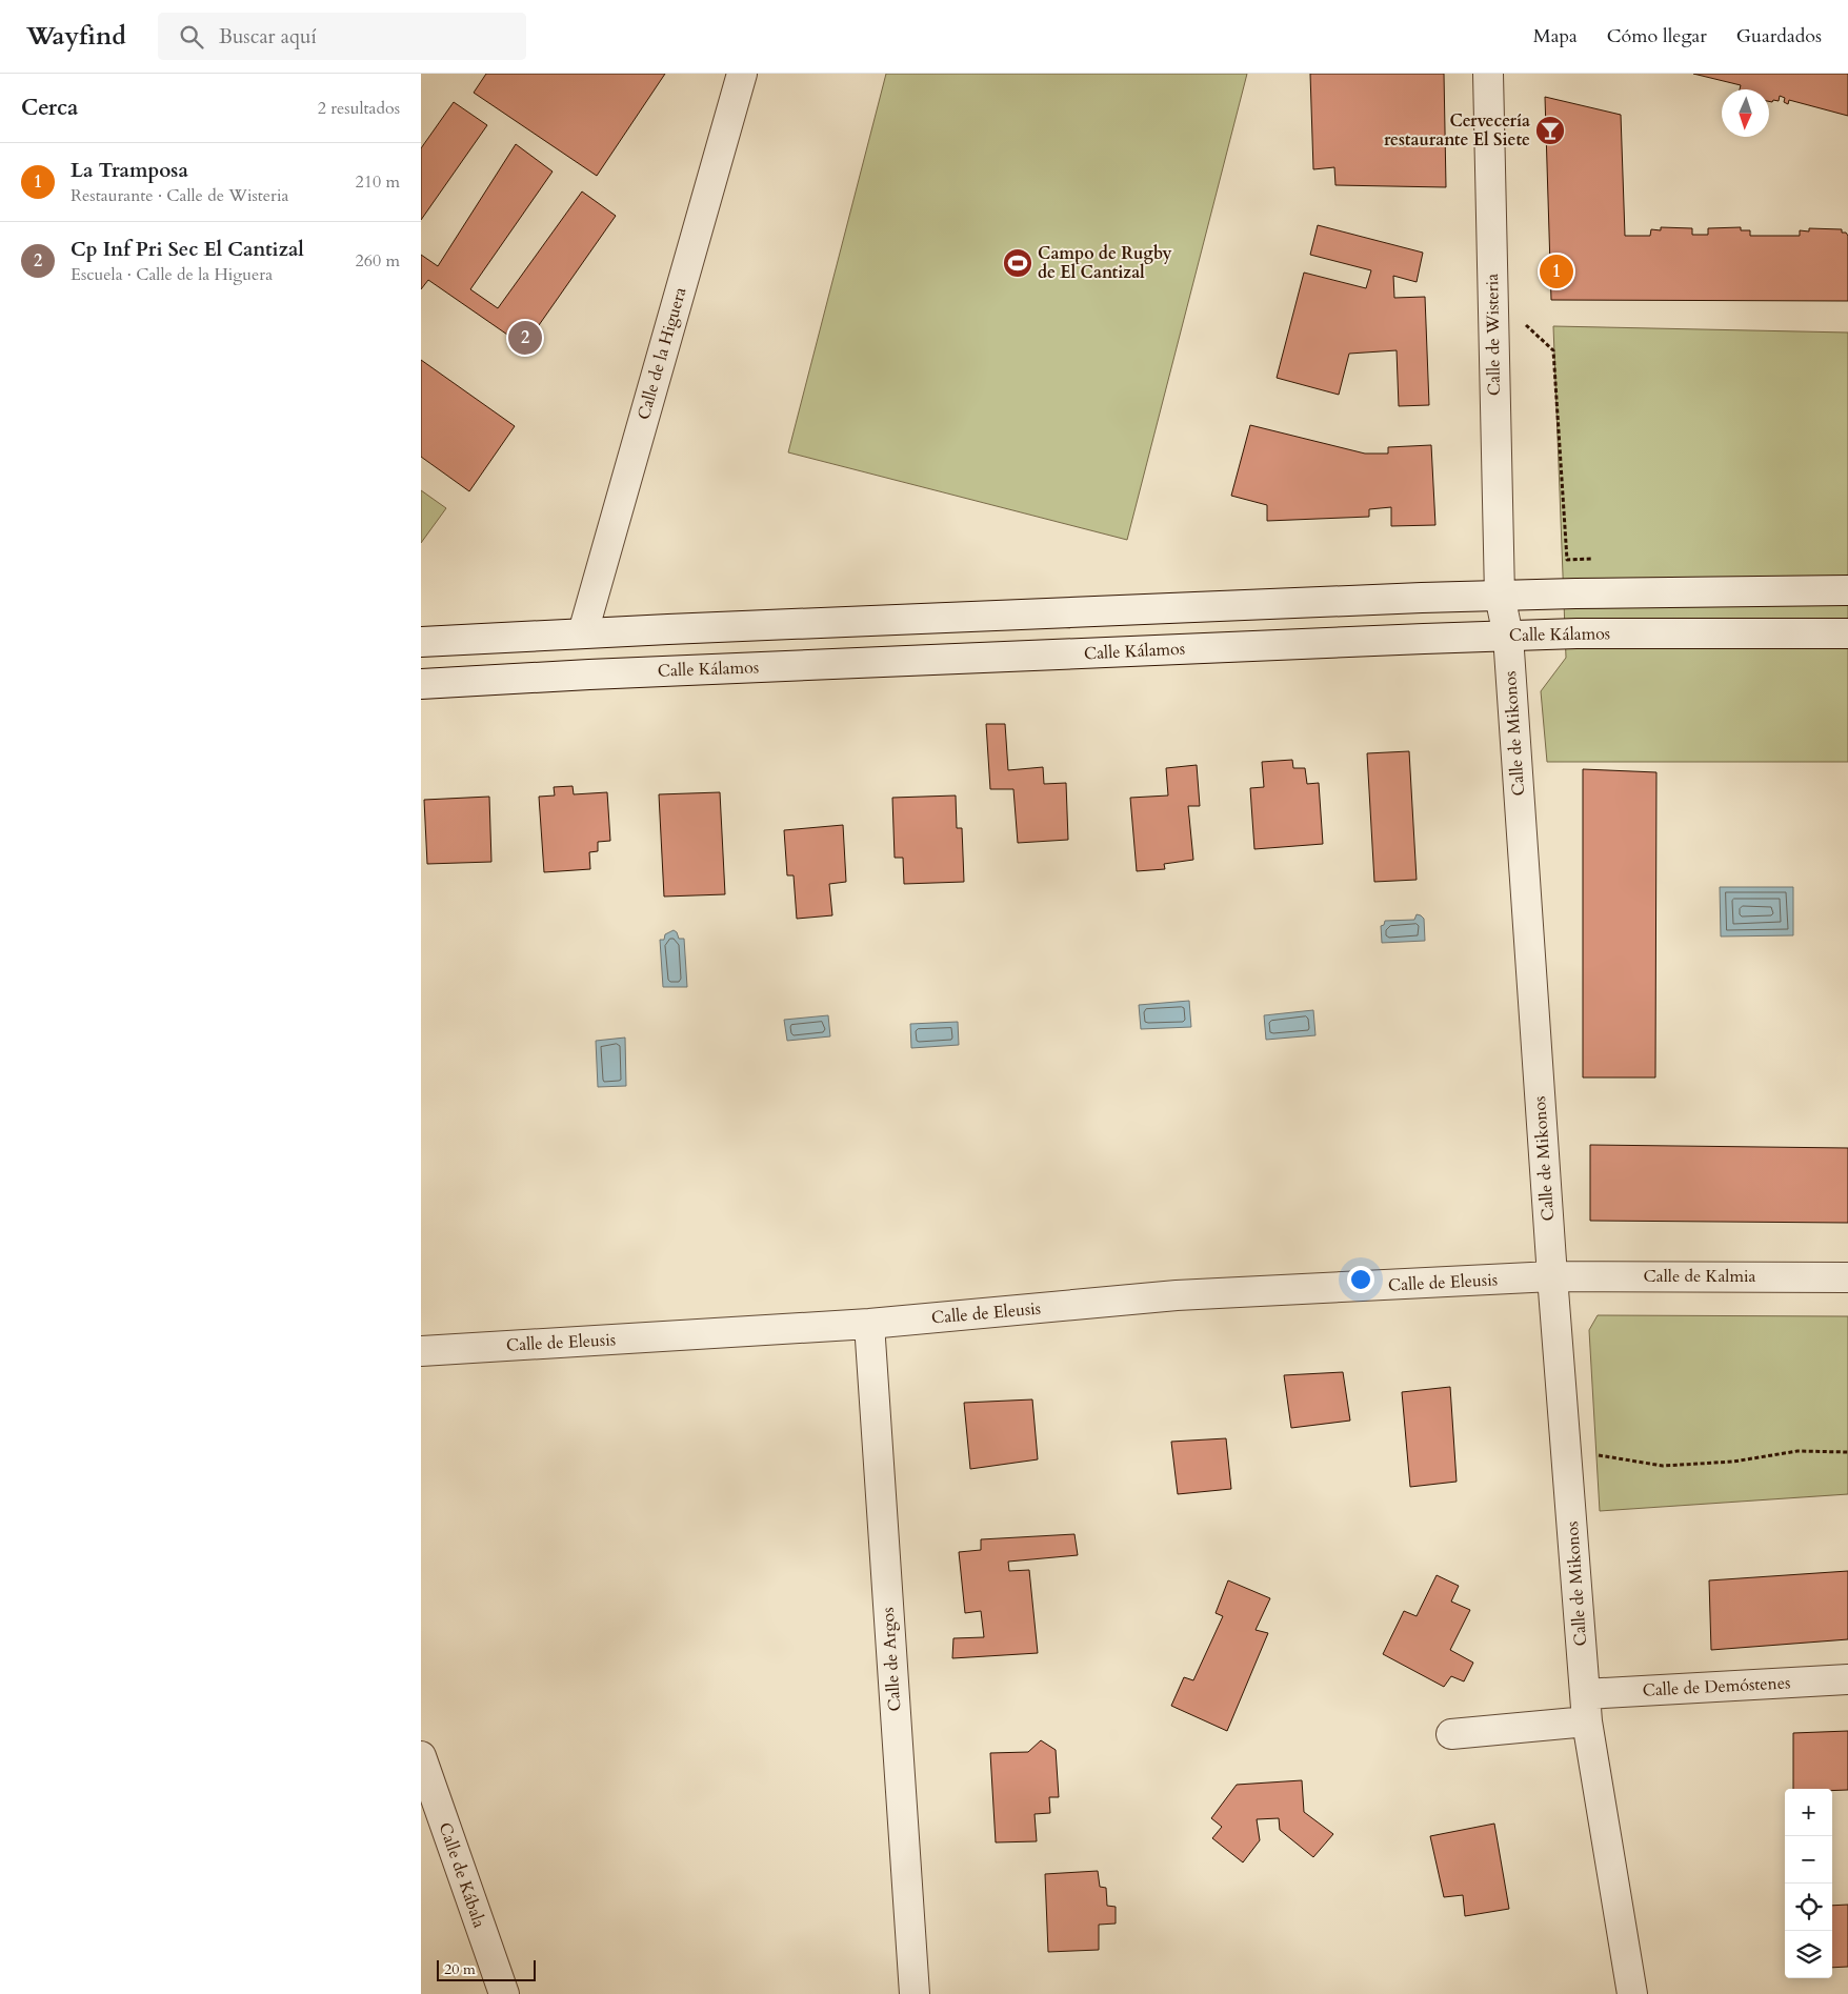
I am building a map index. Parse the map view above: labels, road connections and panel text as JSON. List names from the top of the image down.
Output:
{
  "streets": {
    "street": [
      "Calle de Wisteria",
      "Calle de la Higuera",
      "Calle Kálamos",
      "Calle de Mikonos",
      "Calle de Kalmia",
      "Calle de Eleusis",
      "Calle de Argos",
      "Calle de Demóstenes",
      "Calle de Kábala"
    ]
  },
  "crossings": [
    ["Calle de Wisteria", "Calle de Mikonos"],
    ["Calle Kálamos", "Calle de Mikonos"],
    ["Calle de Mikonos", "Calle de Kalmia"],
    ["Calle de Mikonos", "Calle de Eleusis"],
    ["Calle de Mikonos", "Calle de Demóstenes"],
    ["Calle de Kalmia", "Calle de Eleusis"],
    ["Calle de Eleusis", "Calle de Argos"]
  ],
  "places": {
    "bar": ["Cervecería restaurante El Siete"],
    "sports": ["Campo de Rugby de El Cantizal"]
  },
  "scale_bar": "20 m",
  "north": "bottom",
  "page": {
    "header": "Wayfind",
    "search": "Buscar aquí",
    "nav": ["Mapa", "Cómo llegar", "Guardados"],
    "heading": ["Cerca", "2 resultados"],
    "list": [
      {
        "mark": "1",
        "name": "La Tramposa",
        "note": "Restaurante · Calle de Wisteria",
        "value": "210 m"
      },
      {
        "mark": "2",
        "name": "Cp Inf Pri Sec El Cantizal",
        "note": "Escuela · Calle de la Higuera",
        "value": "260 m"
      }
    ],
    "pins": ["1", "2"],
    "map_buttons": ["+", "−"],
    "scale": "20 m"
  }
}
